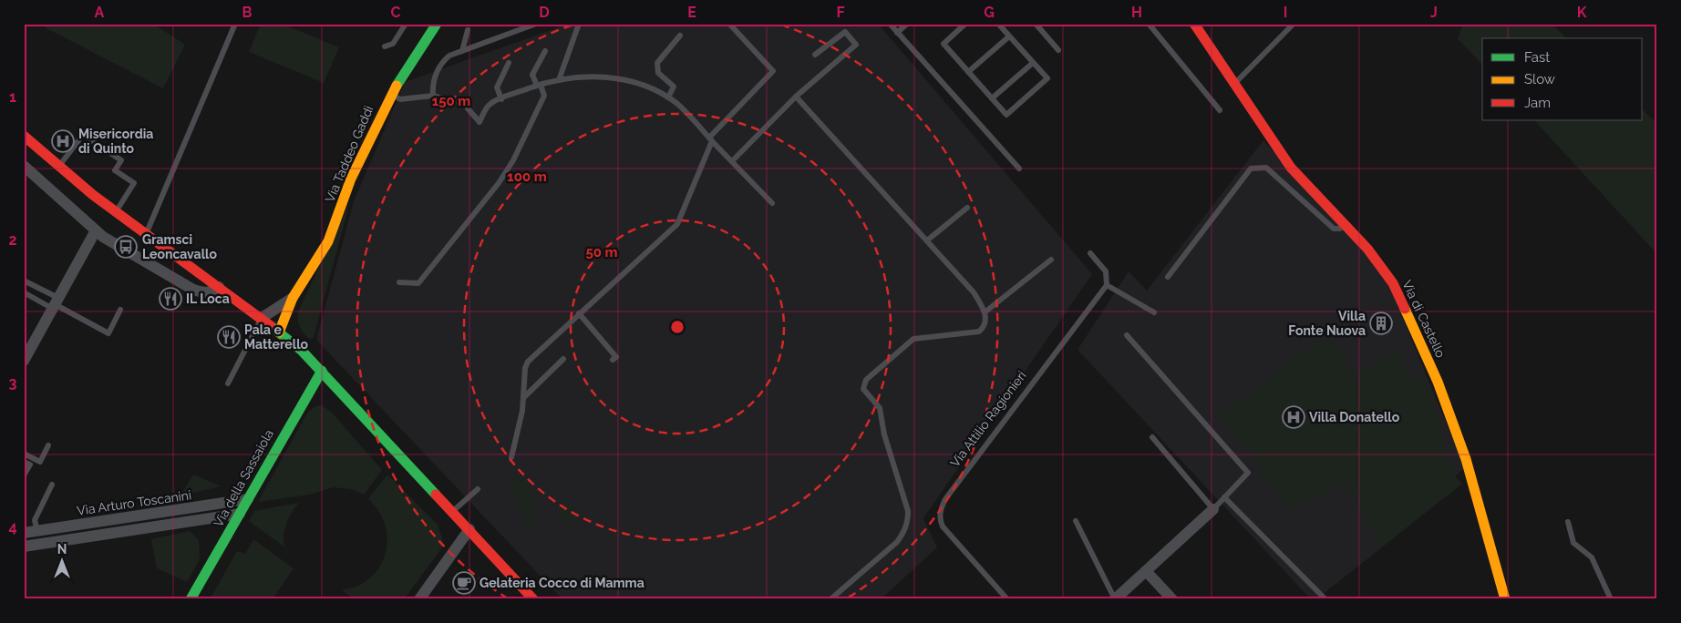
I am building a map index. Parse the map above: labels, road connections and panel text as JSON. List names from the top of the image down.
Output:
{
  "streets": {
    "street": [
      "Via Taddeo Gaddi",
      "Via di Castello",
      "Via della Sassaiola",
      "Via Arturo Toscanini"
    ],
    "lane": ["Via Attilio Ragionieri"]
  },
  "crossings": [
    ["Via della Sassaiola", "Via Arturo Toscanini"]
  ],
  "places": {
    "hospital": ["Misericordia di Quinto", "Villa Donatello"],
    "bus stop": ["Gramsci Leoncavallo"],
    "restaurant": ["IL Loca", "Pala e Matterello"],
    "building": ["Villa Fonte Nuova"],
    "cafe": ["Gelateria Cocco di Mamma"]
  },
  "legend": ["Fast", "Slow", "Jam"],
  "north": "top",
  "grid": {
    "columns": [
      "A",
      "B",
      "C",
      "D",
      "E",
      "F",
      "G",
      "H",
      "I",
      "J",
      "K"
    ],
    "rows": [
      "1",
      "2",
      "3",
      "4"
    ]
  },
  "rings": ["150 m", "100 m", "50 m"]
}
